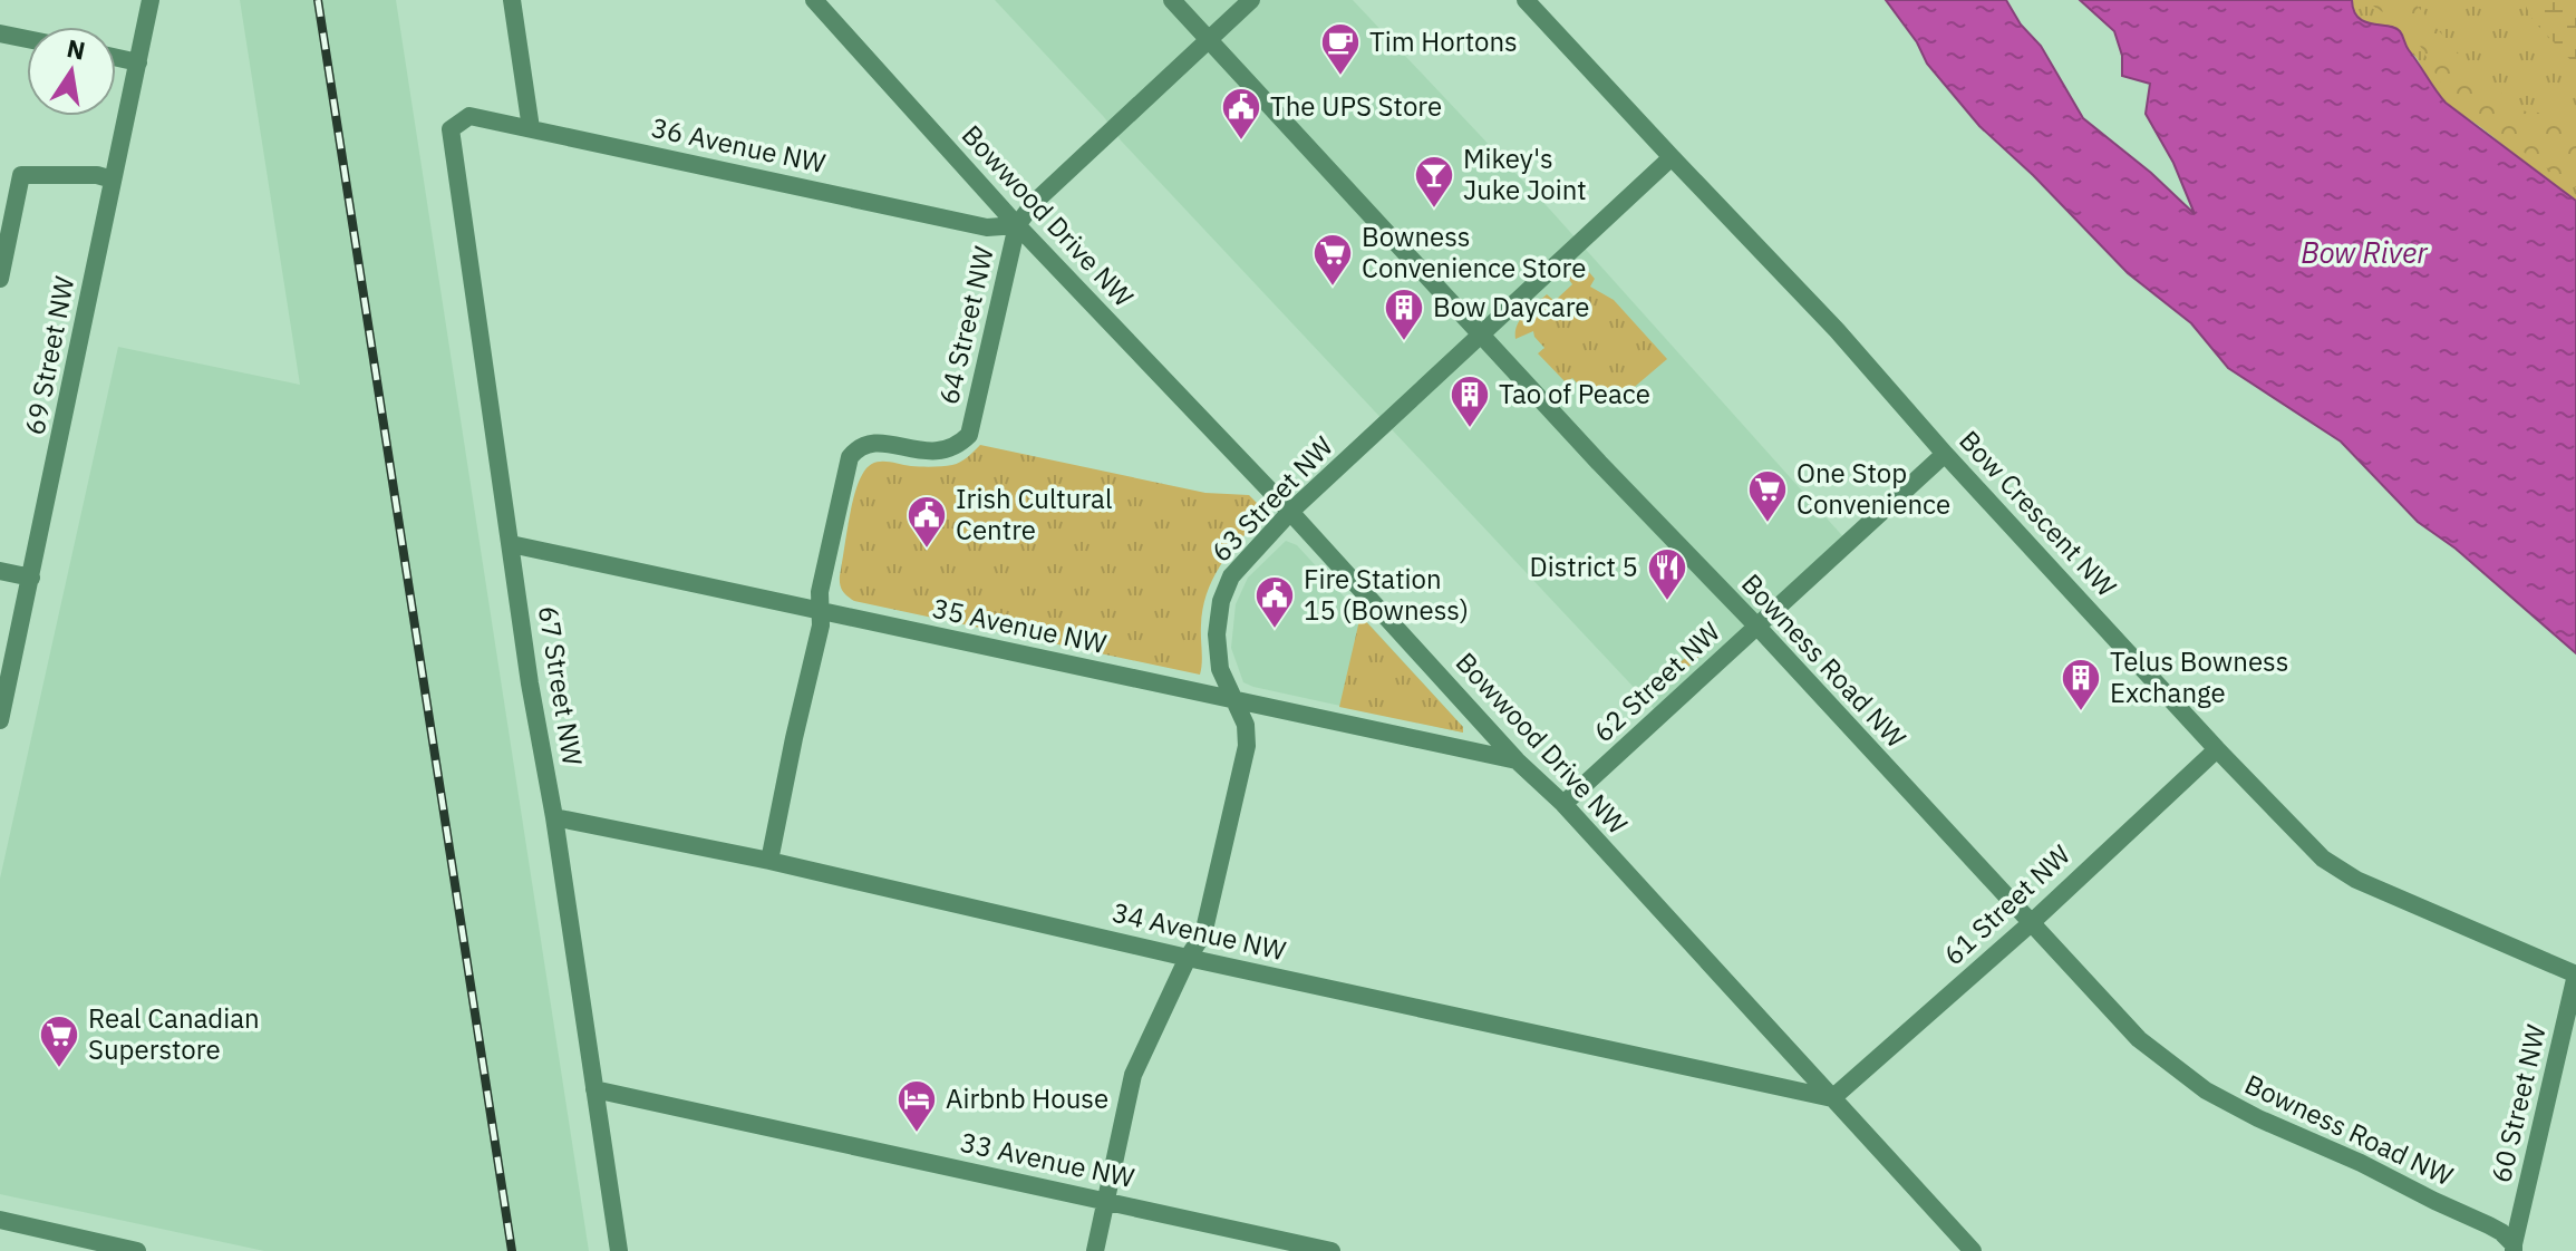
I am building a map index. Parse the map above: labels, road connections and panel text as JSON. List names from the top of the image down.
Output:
{
  "streets": {
    "street": [
      "36 Avenue NW",
      "Bowwood Drive NW",
      "64 Street NW",
      "69 Street NW",
      "63 Street NW",
      "Bow Crescent NW",
      "35 Avenue NW",
      "Bowness Road NW",
      "62 Street NW",
      "67 Street NW",
      "61 Street NW",
      "34 Avenue NW",
      "60 Street NW",
      "33 Avenue NW"
    ]
  },
  "crossings": [
    ["36 Avenue NW", "Bowwood Drive NW"],
    ["36 Avenue NW", "64 Street NW"],
    ["36 Avenue NW", "67 Street NW"],
    ["Bowwood Drive NW", "64 Street NW"],
    ["Bowwood Drive NW", "63 Street NW"],
    ["Bowwood Drive NW", "35 Avenue NW"],
    ["Bowwood Drive NW", "62 Street NW"],
    ["Bowwood Drive NW", "61 Street NW"],
    ["Bowwood Drive NW", "34 Avenue NW"],
    ["64 Street NW", "35 Avenue NW"],
    ["64 Street NW", "Bowness Road NW"],
    ["64 Street NW", "34 Avenue NW"],
    ["63 Street NW", "Bow Crescent NW"],
    ["63 Street NW", "35 Avenue NW"],
    ["63 Street NW", "Bowness Road NW"],
    ["63 Street NW", "34 Avenue NW"],
    ["63 Street NW", "33 Avenue NW"],
    ["Bow Crescent NW", "62 Street NW"],
    ["Bow Crescent NW", "61 Street NW"],
    ["Bow Crescent NW", "60 Street NW"],
    ["35 Avenue NW", "67 Street NW"],
    ["Bowness Road NW", "62 Street NW"],
    ["Bowness Road NW", "61 Street NW"],
    ["Bowness Road NW", "60 Street NW"],
    ["67 Street NW", "34 Avenue NW"],
    ["67 Street NW", "33 Avenue NW"],
    ["61 Street NW", "34 Avenue NW"]
  ],
  "water": ["Bow River"],
  "places": {
    "cafe": ["Tim Hortons"],
    "public building": ["The UPS Store", "Irish Cultural Centre", "Fire Station 15 (Bowness)"],
    "bar": ["Mikey's Juke Joint"],
    "supermarket": ["Bowness Convenience Store", "One Stop Convenience", "Real Canadian Superstore"],
    "building": ["Bow Daycare", "Tao of Peace", "Telus Bowness Exchange"],
    "restaurant": ["District 5"],
    "hotel": ["Airbnb House"]
  },
  "north": "top"
}
